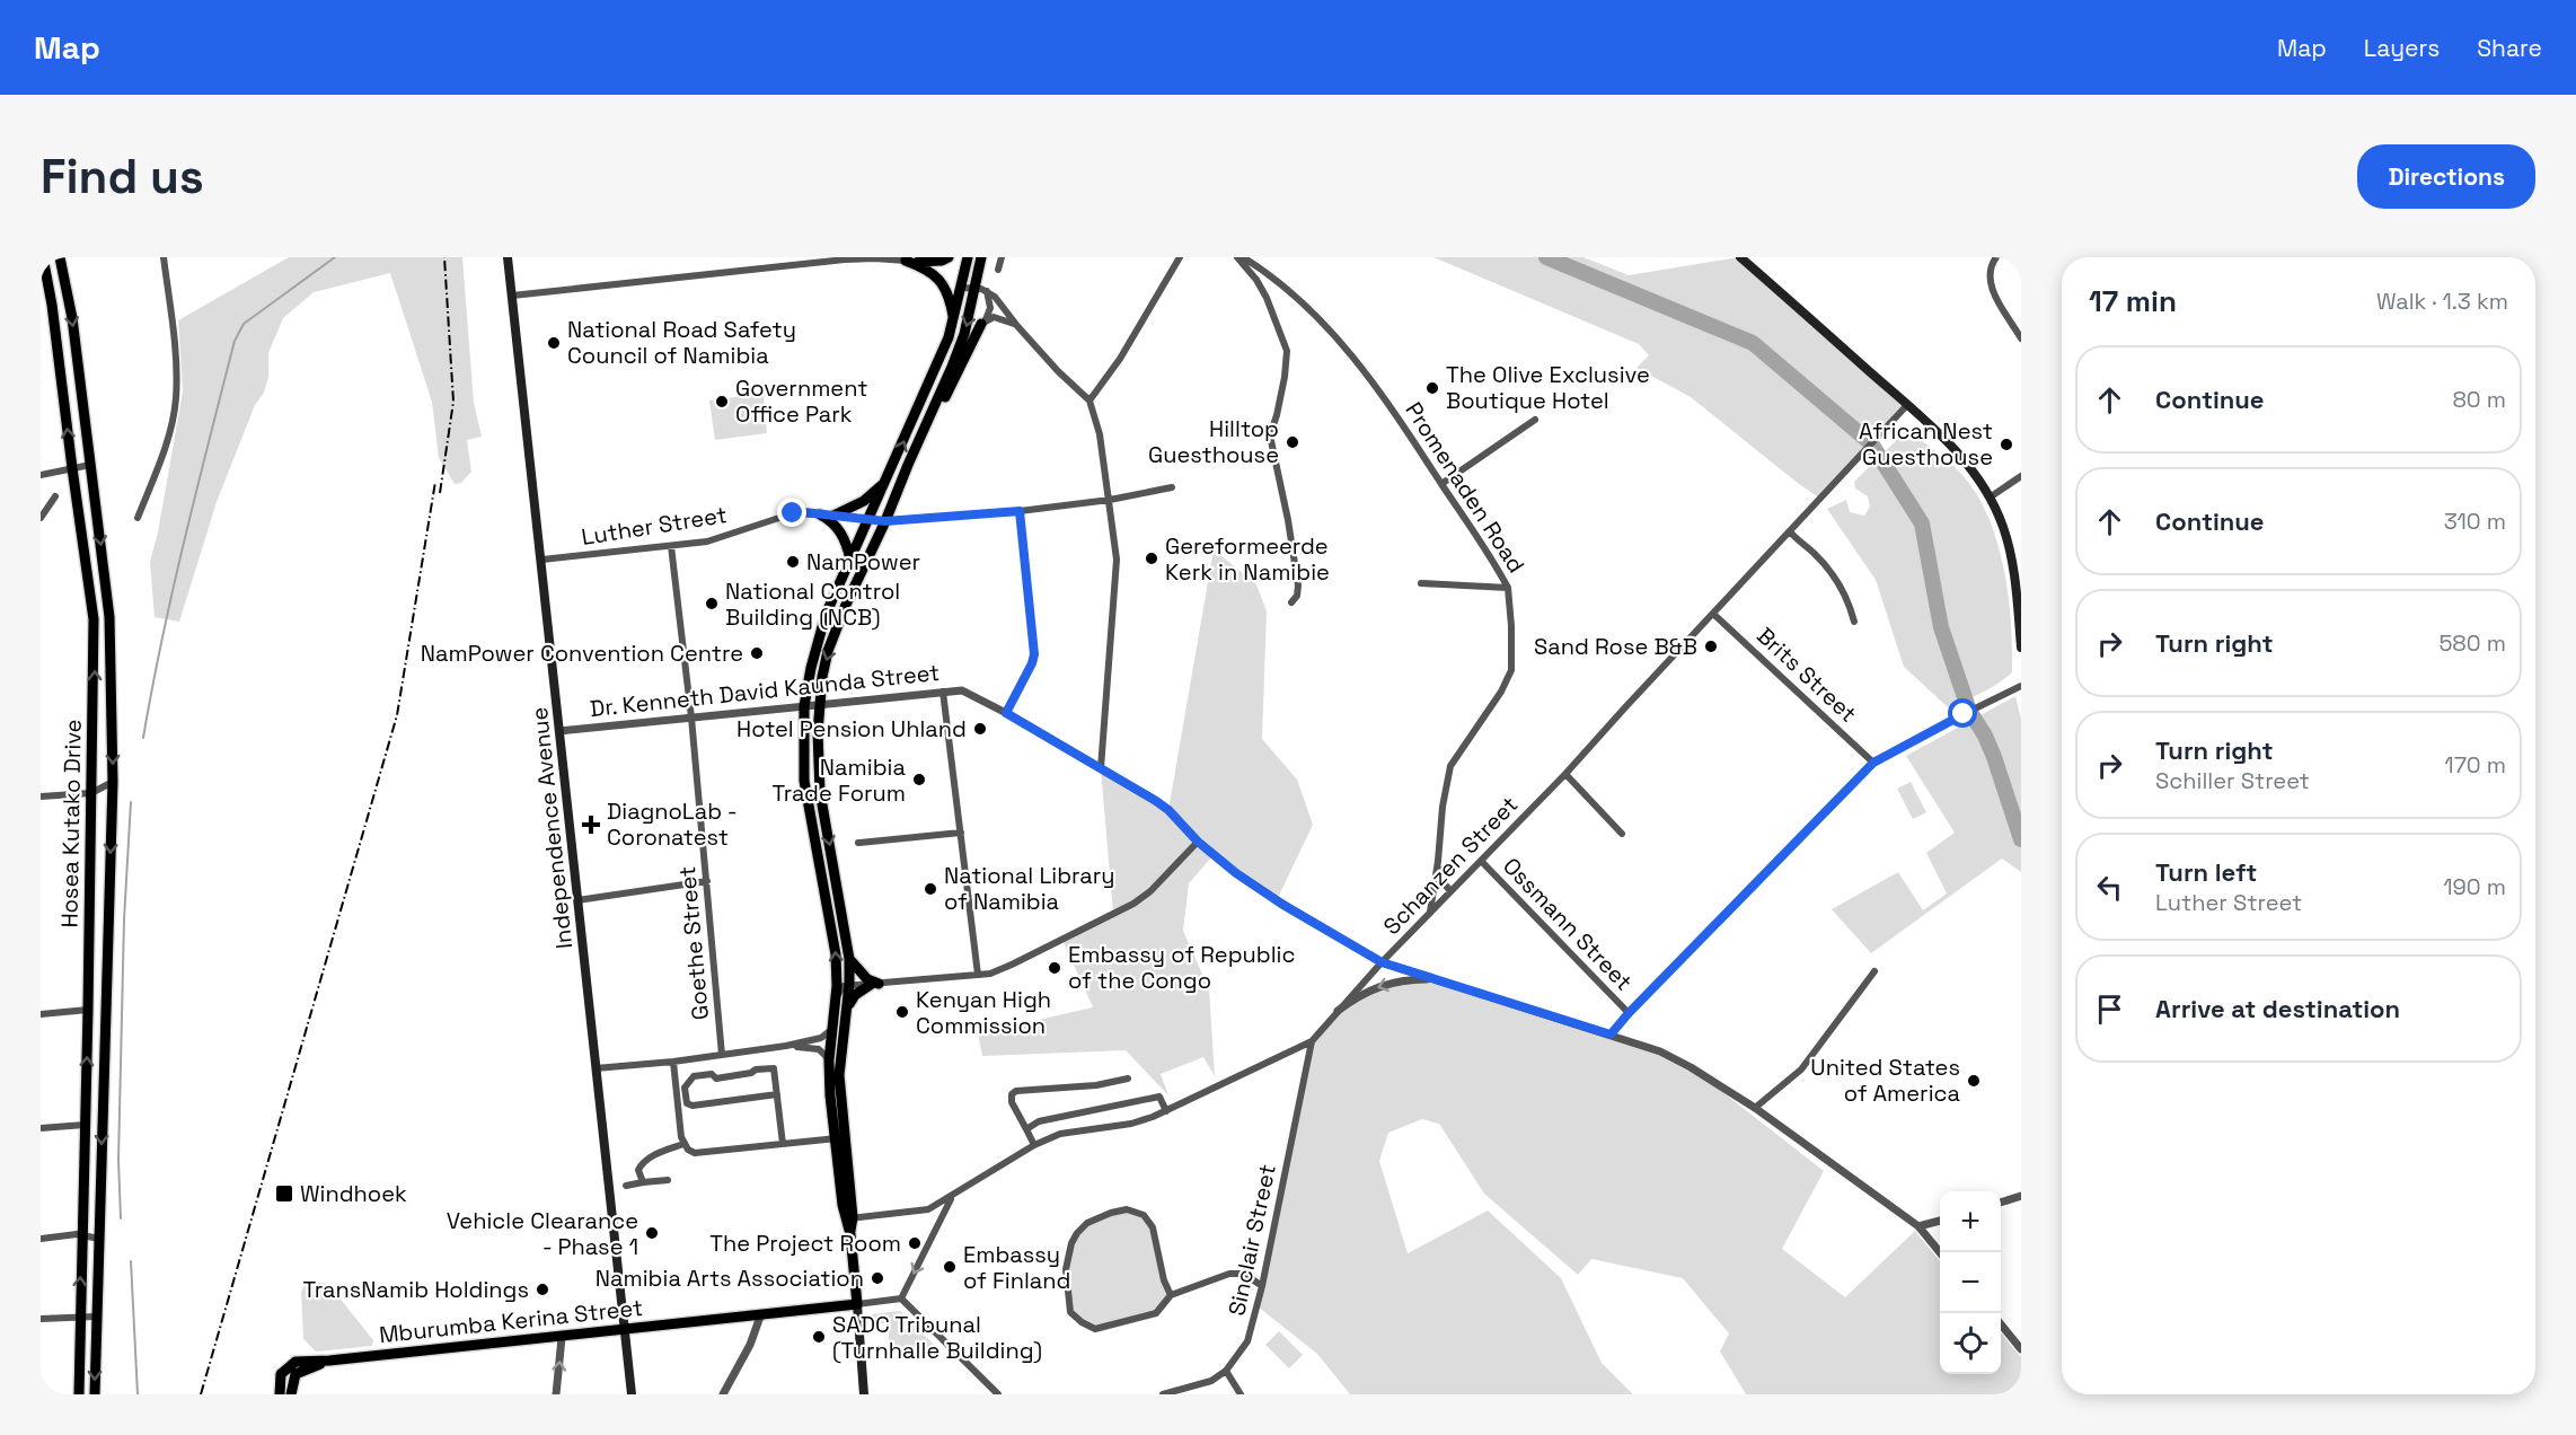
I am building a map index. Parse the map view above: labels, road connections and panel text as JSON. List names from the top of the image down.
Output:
{
  "streets": {
    "main road": ["Hosea Kutako Drive", "Independence Avenue", "Mburumba Kerina Street"],
    "street": [
      "Promenaden Road",
      "Luther Street",
      "Brits Street",
      "Dr. Kenneth David Kaunda Street",
      "Schanzen Street",
      "Ossmann Street",
      "Goethe Street",
      "Sinclair Street"
    ]
  },
  "crossings": [
    ["Promenaden Road", "Schanzen Street"],
    ["Luther Street", "Independence Avenue"],
    ["Luther Street", "Goethe Street"],
    ["Brits Street", "Schanzen Street"],
    ["Dr. Kenneth David Kaunda Street", "Independence Avenue"],
    ["Dr. Kenneth David Kaunda Street", "Schanzen Street"],
    ["Dr. Kenneth David Kaunda Street", "Goethe Street"],
    ["Independence Avenue", "Mburumba Kerina Street"],
    ["Schanzen Street", "Ossmann Street"],
    ["Schanzen Street", "Sinclair Street"]
  ],
  "places": {
    "other": [
      "National Road Safety Council of Namibia",
      "The Olive Exclusive Boutique Hotel",
      "Government Office Park",
      "Hilltop Guesthouse",
      "African Nest Guesthouse",
      "Gereformeerde Kerk in Namibie",
      "NamPower",
      "National Control Building (NCB)",
      "Sand Rose B&B",
      "NamPower Convention Centre",
      "Hotel Pension Uhland",
      "Namibia Trade Forum",
      "National Library of Namibia",
      "Embassy of Republic of the Congo",
      "Kenyan High Commission",
      "United States of America",
      "Vehicle Clearance - Phase 1",
      "The Project Room",
      "Embassy of Finland",
      "Namibia Arts Association",
      "TransNamib Holdings",
      "SADC Tribunal (Turnhalle Building)"
    ],
    "health": ["DiagnoLab - Coronatest"],
    "transit": ["Windhoek"]
  },
  "page": {
    "header": "Map",
    "nav": ["Map", "Layers", "Share"],
    "buttons": "Directions",
    "title": "Find us",
    "heading": ["17 min", "Walk · 1.3 km"],
    "list": [
      ["Continue", "80 m"],
      ["Continue", "310 m"],
      ["Turn right", "580 m"],
      ["Turn right", "Schiller Street", "170 m"],
      ["Turn left", "Luther Street", "190 m"],
      "Arrive at destination"
    ],
    "map_buttons": ["+", "−"]
  }
}
